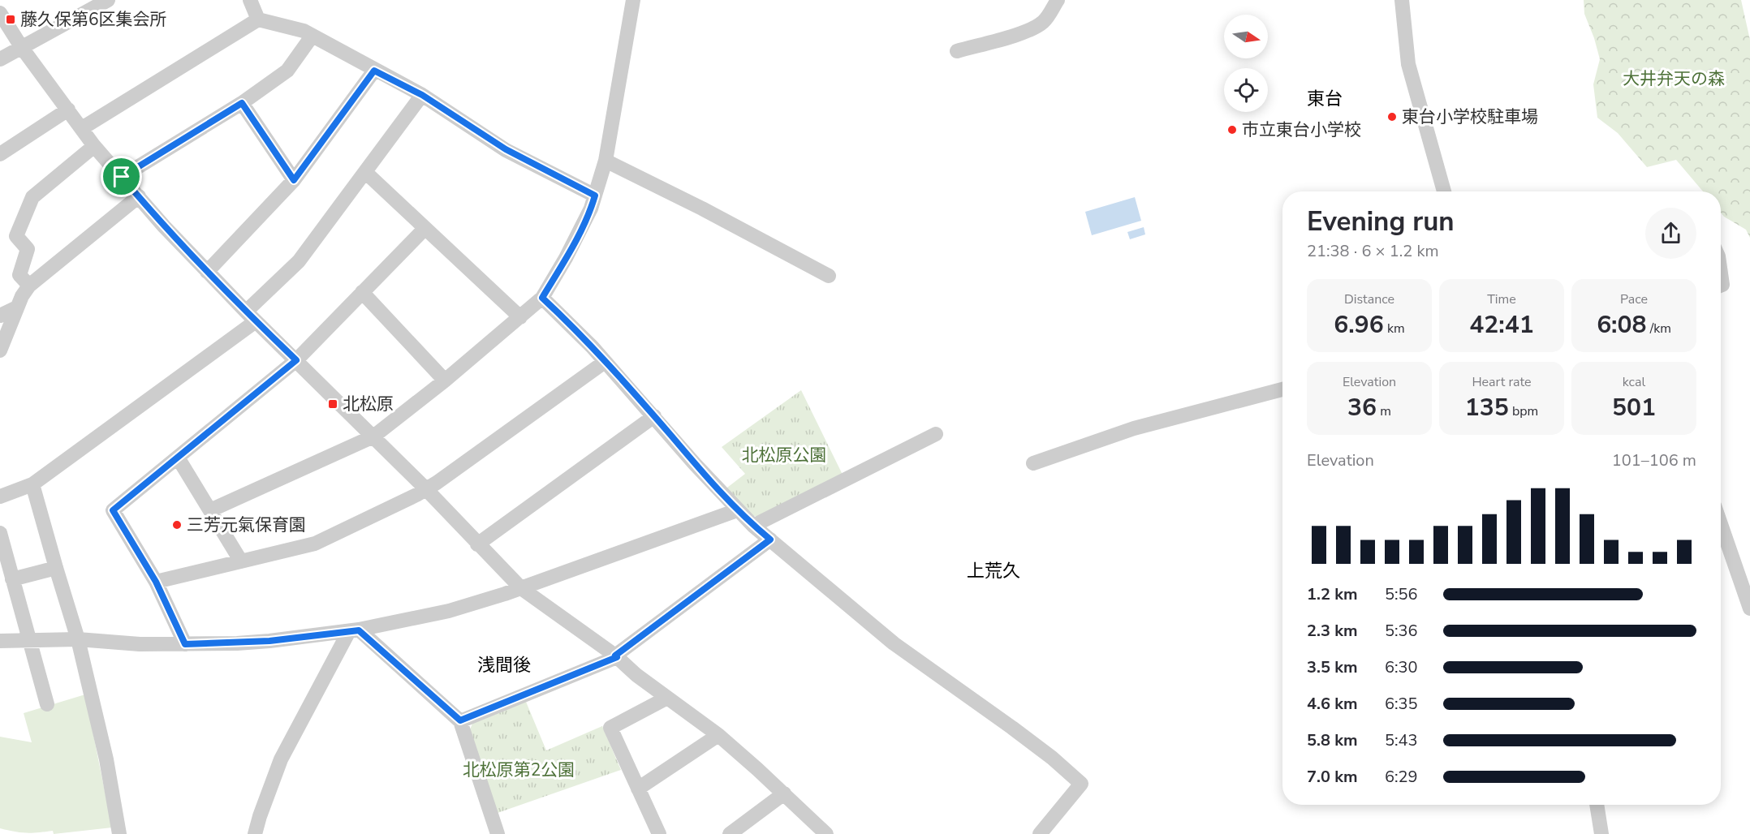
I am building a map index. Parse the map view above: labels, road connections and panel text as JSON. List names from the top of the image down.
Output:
{
  "districts": ["東台", "上荒久", "浅間後"],
  "parks": ["大井弁天の森", "北松原公園", "北松原第2公園"],
  "places": {
    "transit": ["藤久保第6区集会所", "北松原"],
    "other": ["東台小学校駐車場", "市立東台小学校", "三芳元氣保育園"]
  },
  "north": "right",
  "page": {
    "heading": ["Evening run", "21:38 · 6 × 1.2 km"],
    "stats": [
      ["Distance", "6.96 km"],
      ["Time", "42:41"],
      ["Pace", "6:08 /km"],
      ["Elevation", "36 m"],
      ["Heart rate", "135 bpm"],
      ["kcal", "501"]
    ],
    "chart": ["Elevation", "101–106 m"],
    "list": [
      {
        "name": "1.2 km",
        "note": "5:56"
      },
      {
        "name": "2.3 km",
        "note": "5:36"
      },
      {
        "name": "3.5 km",
        "note": "6:30"
      },
      {
        "name": "4.6 km",
        "note": "6:35"
      },
      {
        "name": "5.8 km",
        "note": "5:43"
      },
      {
        "name": "7.0 km",
        "note": "6:29"
      }
    ]
  }
}
